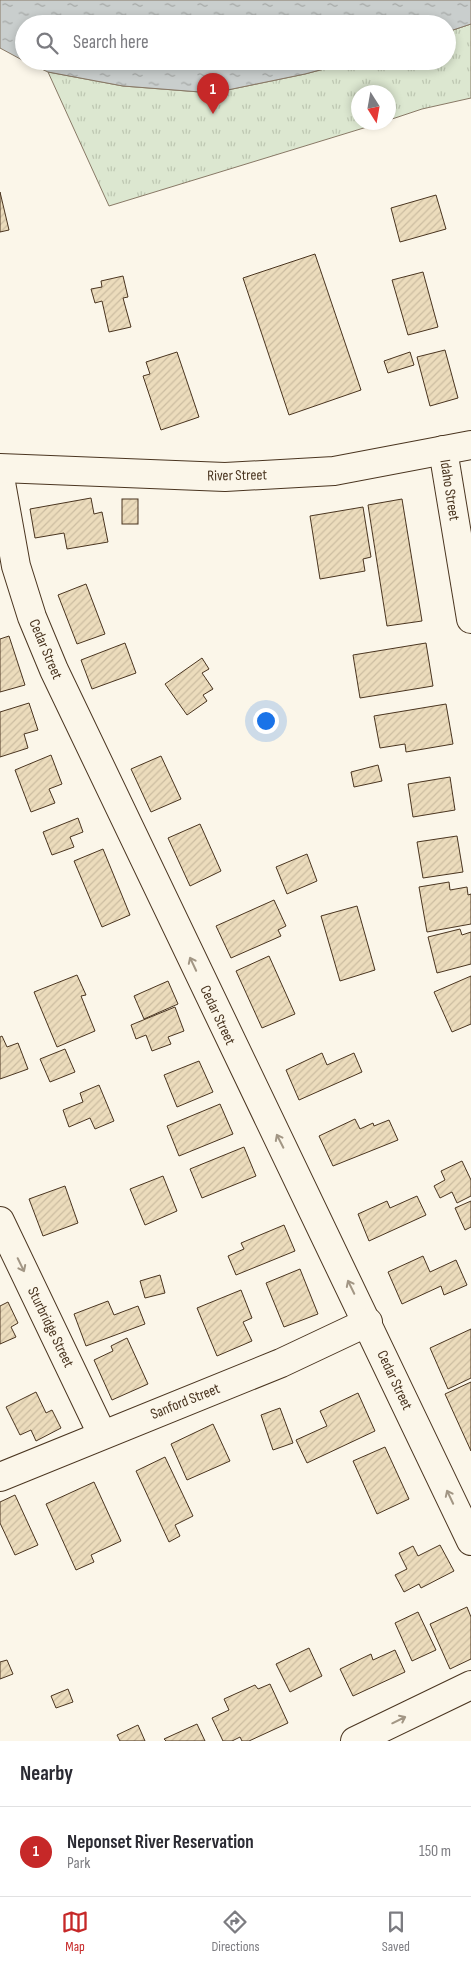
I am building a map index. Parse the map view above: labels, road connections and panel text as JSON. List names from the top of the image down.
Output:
{
  "streets": {
    "street": [
      "River Street",
      "Idaho Street",
      "Cedar Street",
      "Sturbridge Street",
      "Sanford Street"
    ]
  },
  "crossings": [
    ["River Street", "Idaho Street"],
    ["Cedar Street", "Sanford Street"],
    ["Sturbridge Street", "Sanford Street"]
  ],
  "one_way": ["Cedar Street", "Sturbridge Street"],
  "north": "bottom",
  "page": {
    "search": "Search here",
    "pins": "1",
    "heading": "Nearby",
    "list": [
      {
        "mark": "1",
        "name": "Neponset River Reservation",
        "note": "Park",
        "value": "150 m"
      }
    ],
    "nav": ["Map", "Directions", "Saved"]
  }
}
